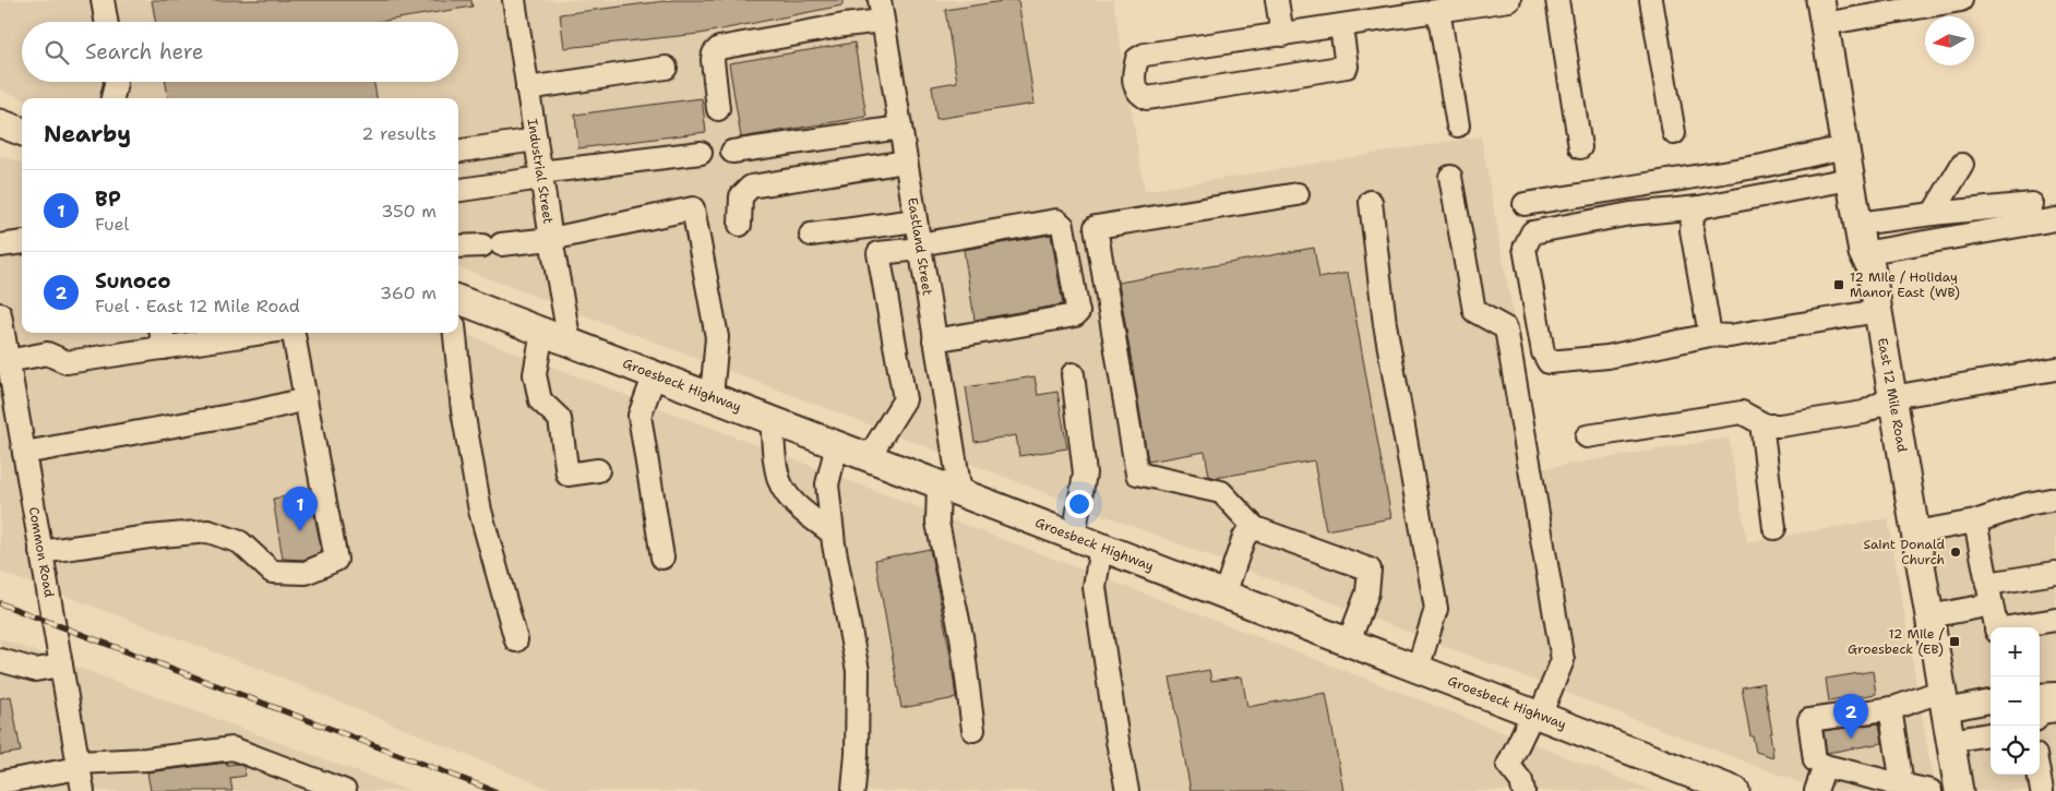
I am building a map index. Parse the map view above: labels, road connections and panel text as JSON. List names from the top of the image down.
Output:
{
  "streets": {
    "main road": ["Groesbeck Highway", "East 12 Mile Road"],
    "street": ["Industrial Street", "Eastland Street", "Common Road"]
  },
  "crossings": [
    ["Industrial Street", "Groesbeck Highway"],
    ["Eastland Street", "Groesbeck Highway"]
  ],
  "places": {
    "transit": ["12 Mile / Holiday Manor East (WB)", "12 Mile / Groesbeck (EB)"],
    "other": ["Saint Donald Church"]
  },
  "north": "left",
  "page": {
    "search": "Search here",
    "heading": ["Nearby", "2 results"],
    "list": [
      {
        "mark": "1",
        "name": "BP",
        "note": "Fuel",
        "value": "350 m"
      },
      {
        "mark": "2",
        "name": "Sunoco",
        "note": "Fuel · East 12 Mile Road",
        "value": "360 m"
      }
    ],
    "pins": ["1", "2"],
    "map_buttons": ["+", "−"]
  }
}
